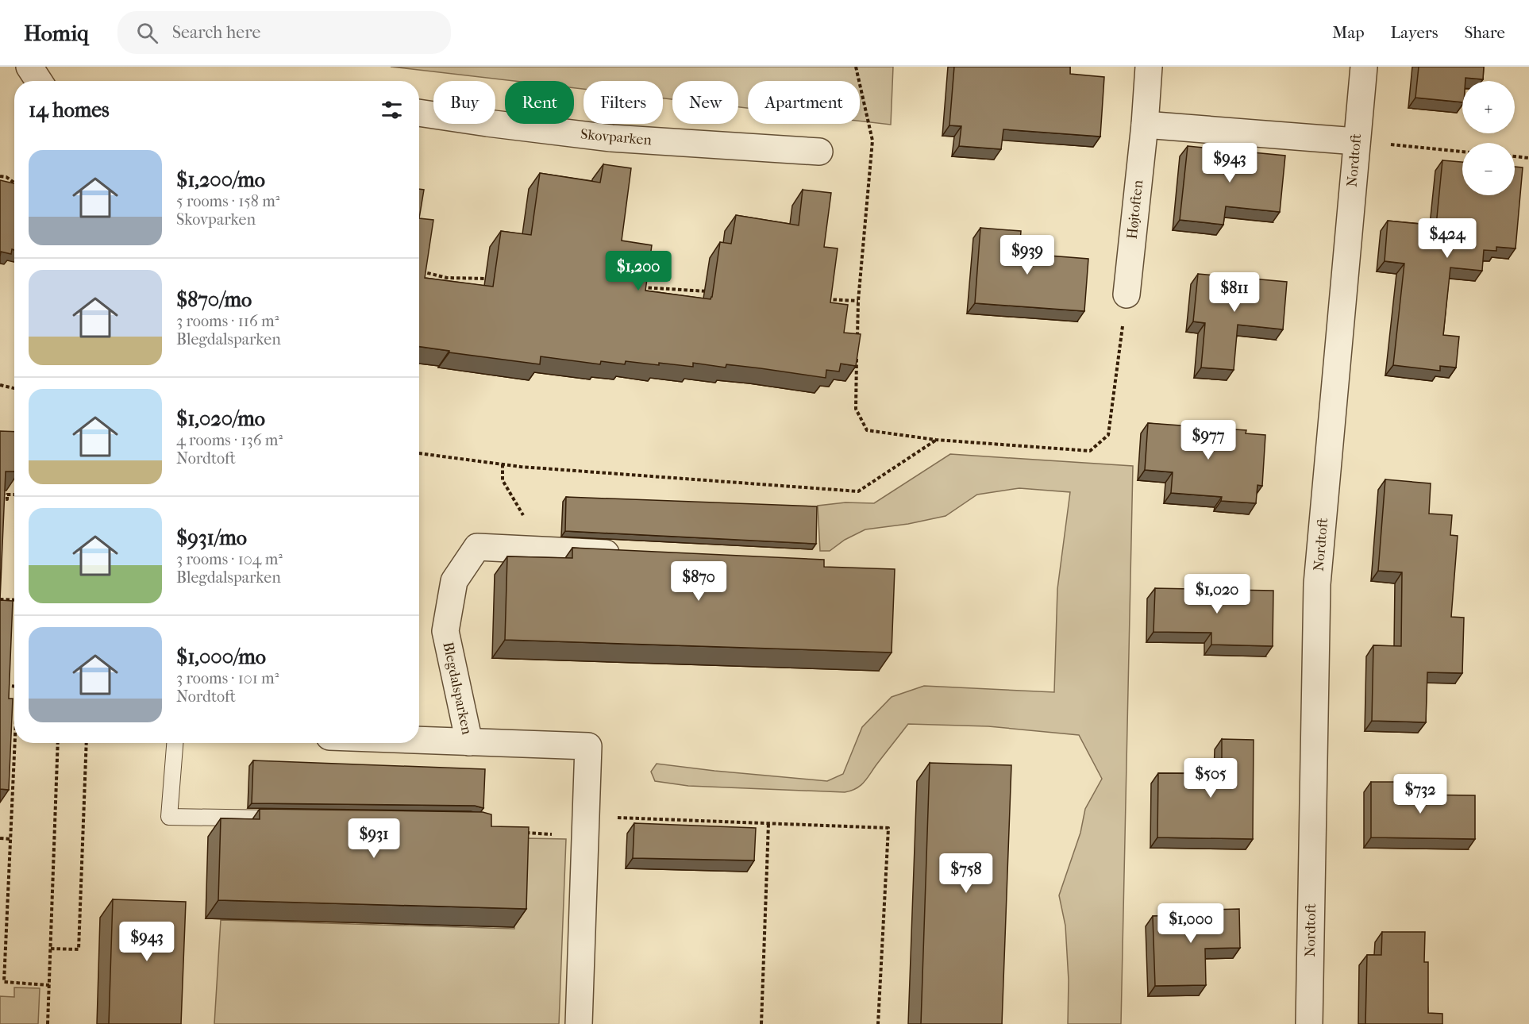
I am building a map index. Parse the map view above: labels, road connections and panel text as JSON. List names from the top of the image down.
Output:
{
  "streets": {
    "street": [
      "Skovparken",
      "Nordtoft",
      "Højtoften",
      "Blegdalsparken"
    ]
  },
  "page": {
    "header": "Homiq",
    "search": "Search here",
    "nav": ["Map", "Layers", "Share"],
    "map_buttons": ["+", "−"],
    "chip": [
      "Buy",
      "Rent",
      "Filters",
      "New",
      "Apartment"
    ],
    "heading": "14 homes",
    "list": [
      {
        "name": "$1,200/mo",
        "note": "5 rooms · 158 m² · Skovparken"
      },
      {
        "name": "$870/mo",
        "note": "3 rooms · 116 m² · Blegdalsparken"
      },
      {
        "name": "$1,020/mo",
        "note": "4 rooms · 136 m² · Nordtoft"
      },
      {
        "name": "$931/mo",
        "note": "3 rooms · 104 m² · Blegdalsparken"
      },
      {
        "name": "$1,000/mo",
        "note": "3 rooms · 101 m² · Nordtoft"
      }
    ],
    "price": [
      "$943",
      "$424",
      "$939",
      "$1,200",
      "$811",
      "$977",
      "$870",
      "$1,020",
      "$505",
      "$732",
      "$931",
      "$758",
      "$1,000",
      "$943"
    ]
  }
}
